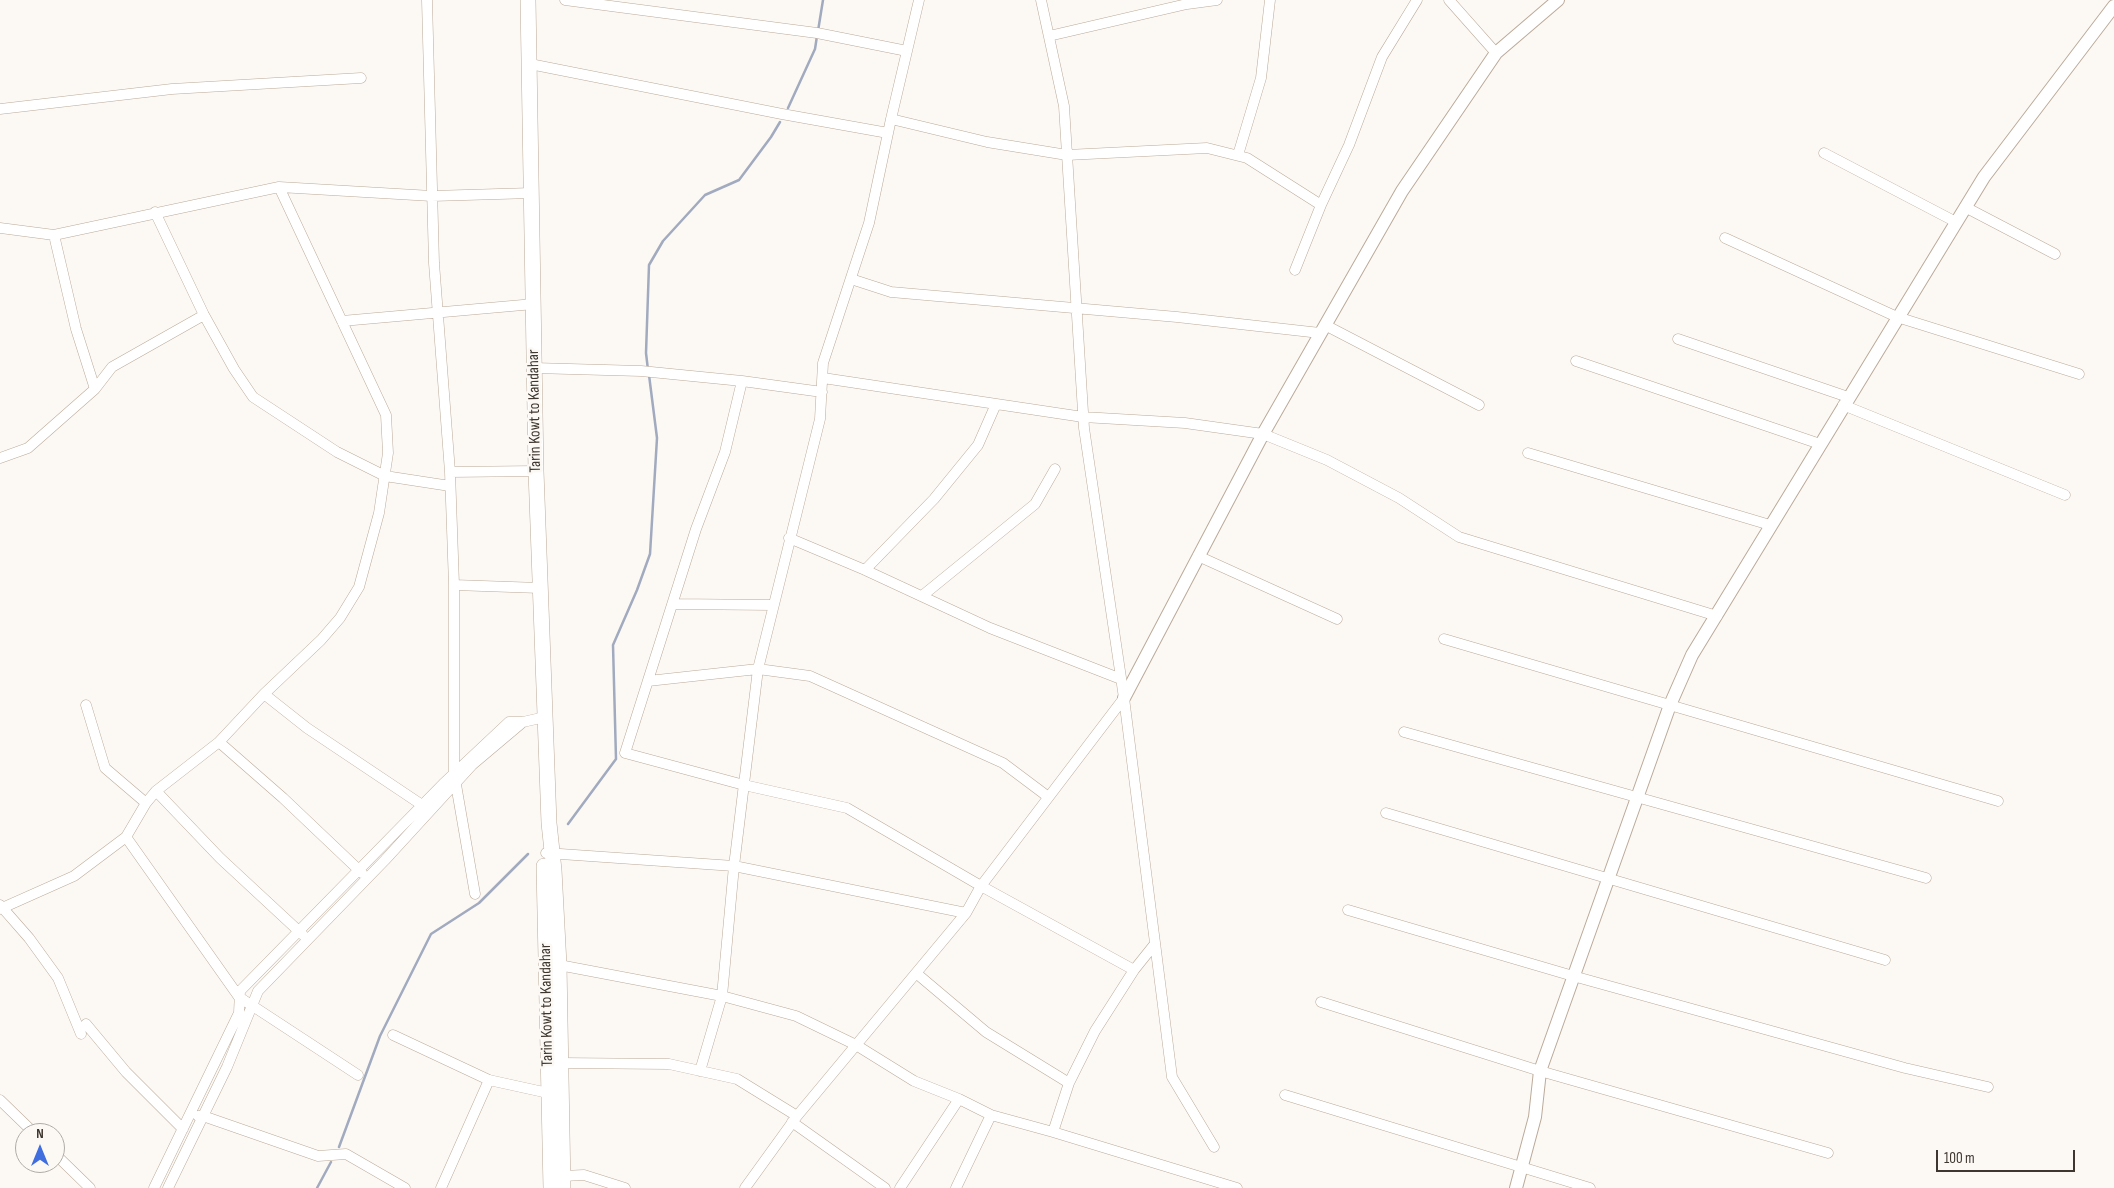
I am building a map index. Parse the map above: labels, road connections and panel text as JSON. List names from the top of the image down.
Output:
{
  "streets": {
    "main road": ["Tarin Kowt to Kandahar"]
  },
  "scale_bar": "100 m",
  "north": "top"
}
